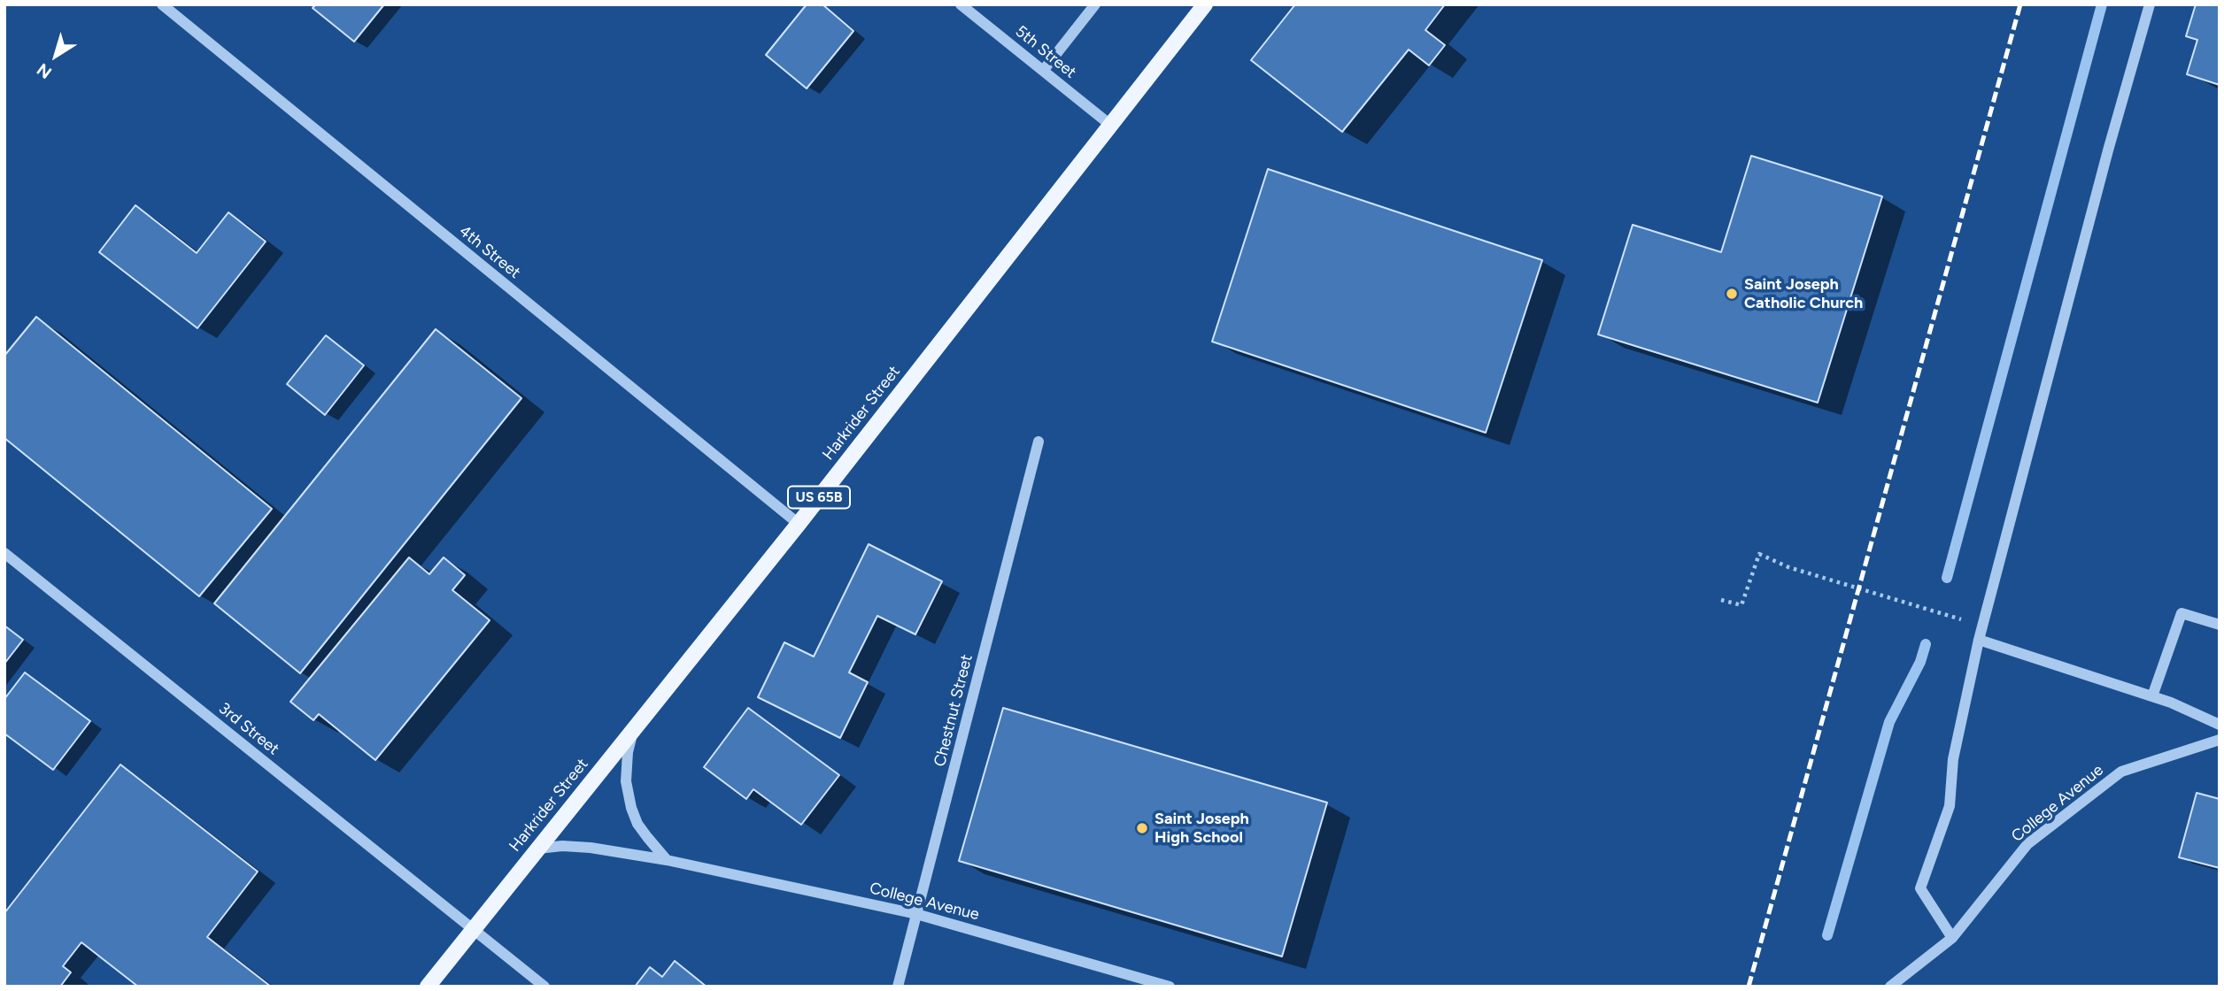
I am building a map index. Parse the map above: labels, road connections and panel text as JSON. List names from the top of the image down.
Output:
{
  "streets": {
    "main road": ["Harkrider Street", "US 65B"],
    "street": [
      "5th Street",
      "4th Street",
      "Chestnut Street",
      "3rd Street",
      "College Avenue"
    ]
  },
  "crossings": [
    ["5th Street", "Harkrider Street"],
    ["4th Street", "Harkrider Street"],
    ["Harkrider Street", "3rd Street"],
    ["Harkrider Street", "College Avenue"],
    ["Chestnut Street", "College Avenue"]
  ],
  "places": ["Saint Joseph Catholic Church", "Saint Joseph High School"],
  "north": "bottom left"
}
